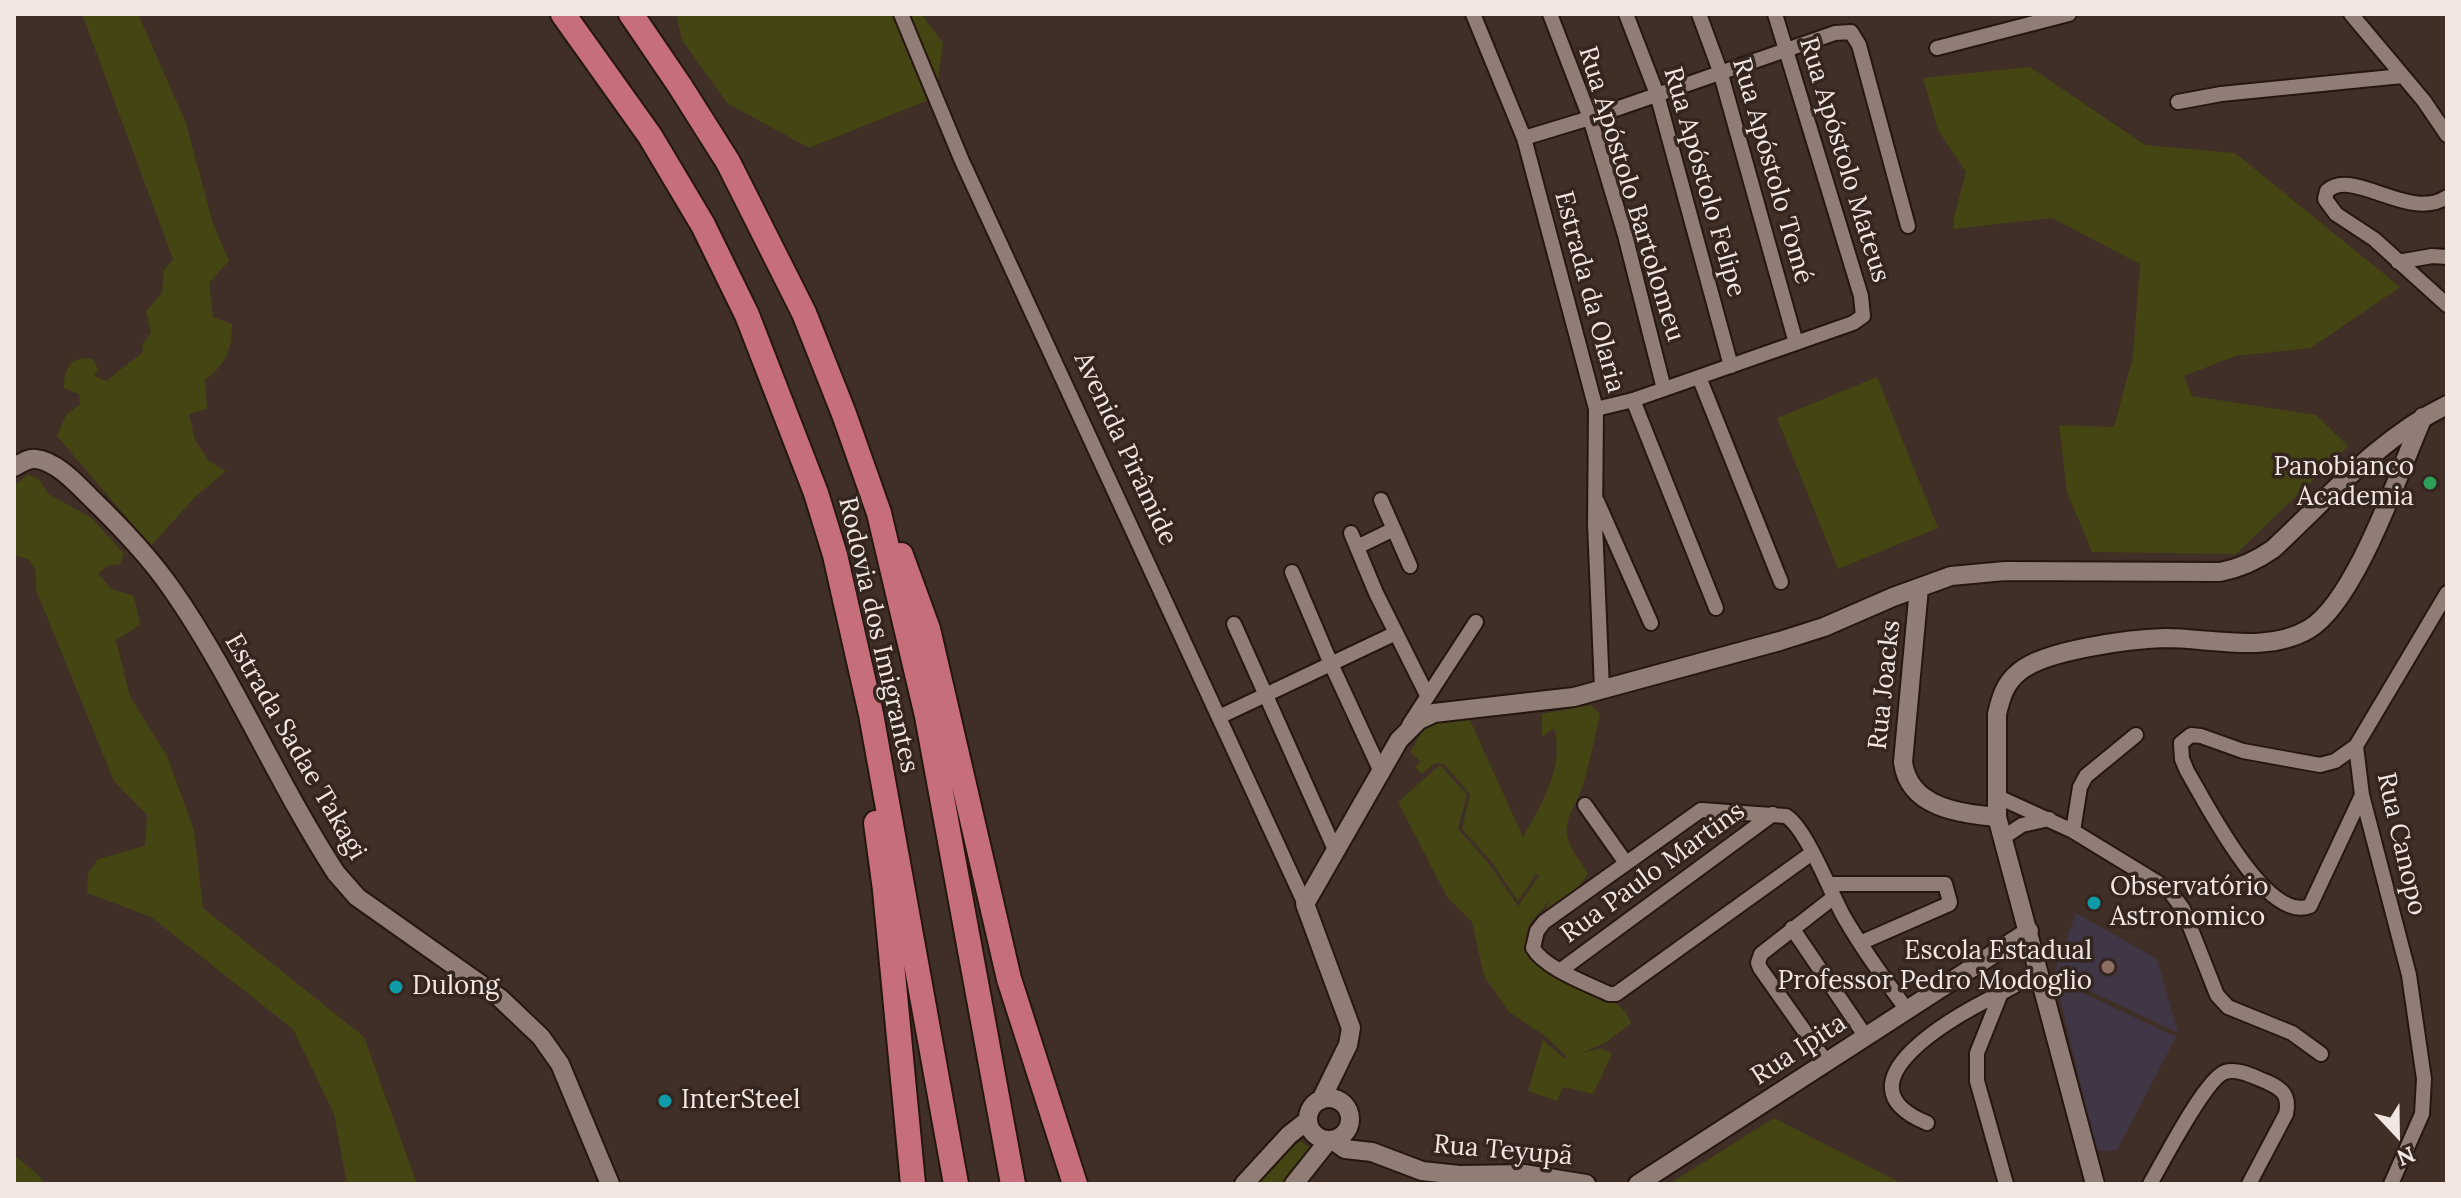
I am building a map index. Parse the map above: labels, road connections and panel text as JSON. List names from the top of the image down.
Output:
{
  "streets": {
    "highway": ["Rodovia dos Imigrantes"],
    "main road": [
      "Rua Joacks",
      "Estrada Sadae Takagi",
      "Rua Ipita",
      "Rua Teyupã"
    ],
    "street": [
      "Rua Apóstolo Mateus",
      "Rua Apóstolo Tomé",
      "Rua Apóstolo Felipe",
      "Rua Apóstolo Bartolomeu",
      "Estrada da Olaria",
      "Avenida Pirâmide",
      "Rua Canopo",
      "Rua Paulo Martins"
    ]
  },
  "crossings": [
    ["Rua Apóstolo Mateus", "Rua Apóstolo Tomé"]
  ],
  "places": [
    "Panobianco Academia",
    "Observatório Astronomico",
    "Escola Estadual Professor Pedro Modoglio",
    "Dulong",
    "InterSteel"
  ],
  "north": "bottom"
}
